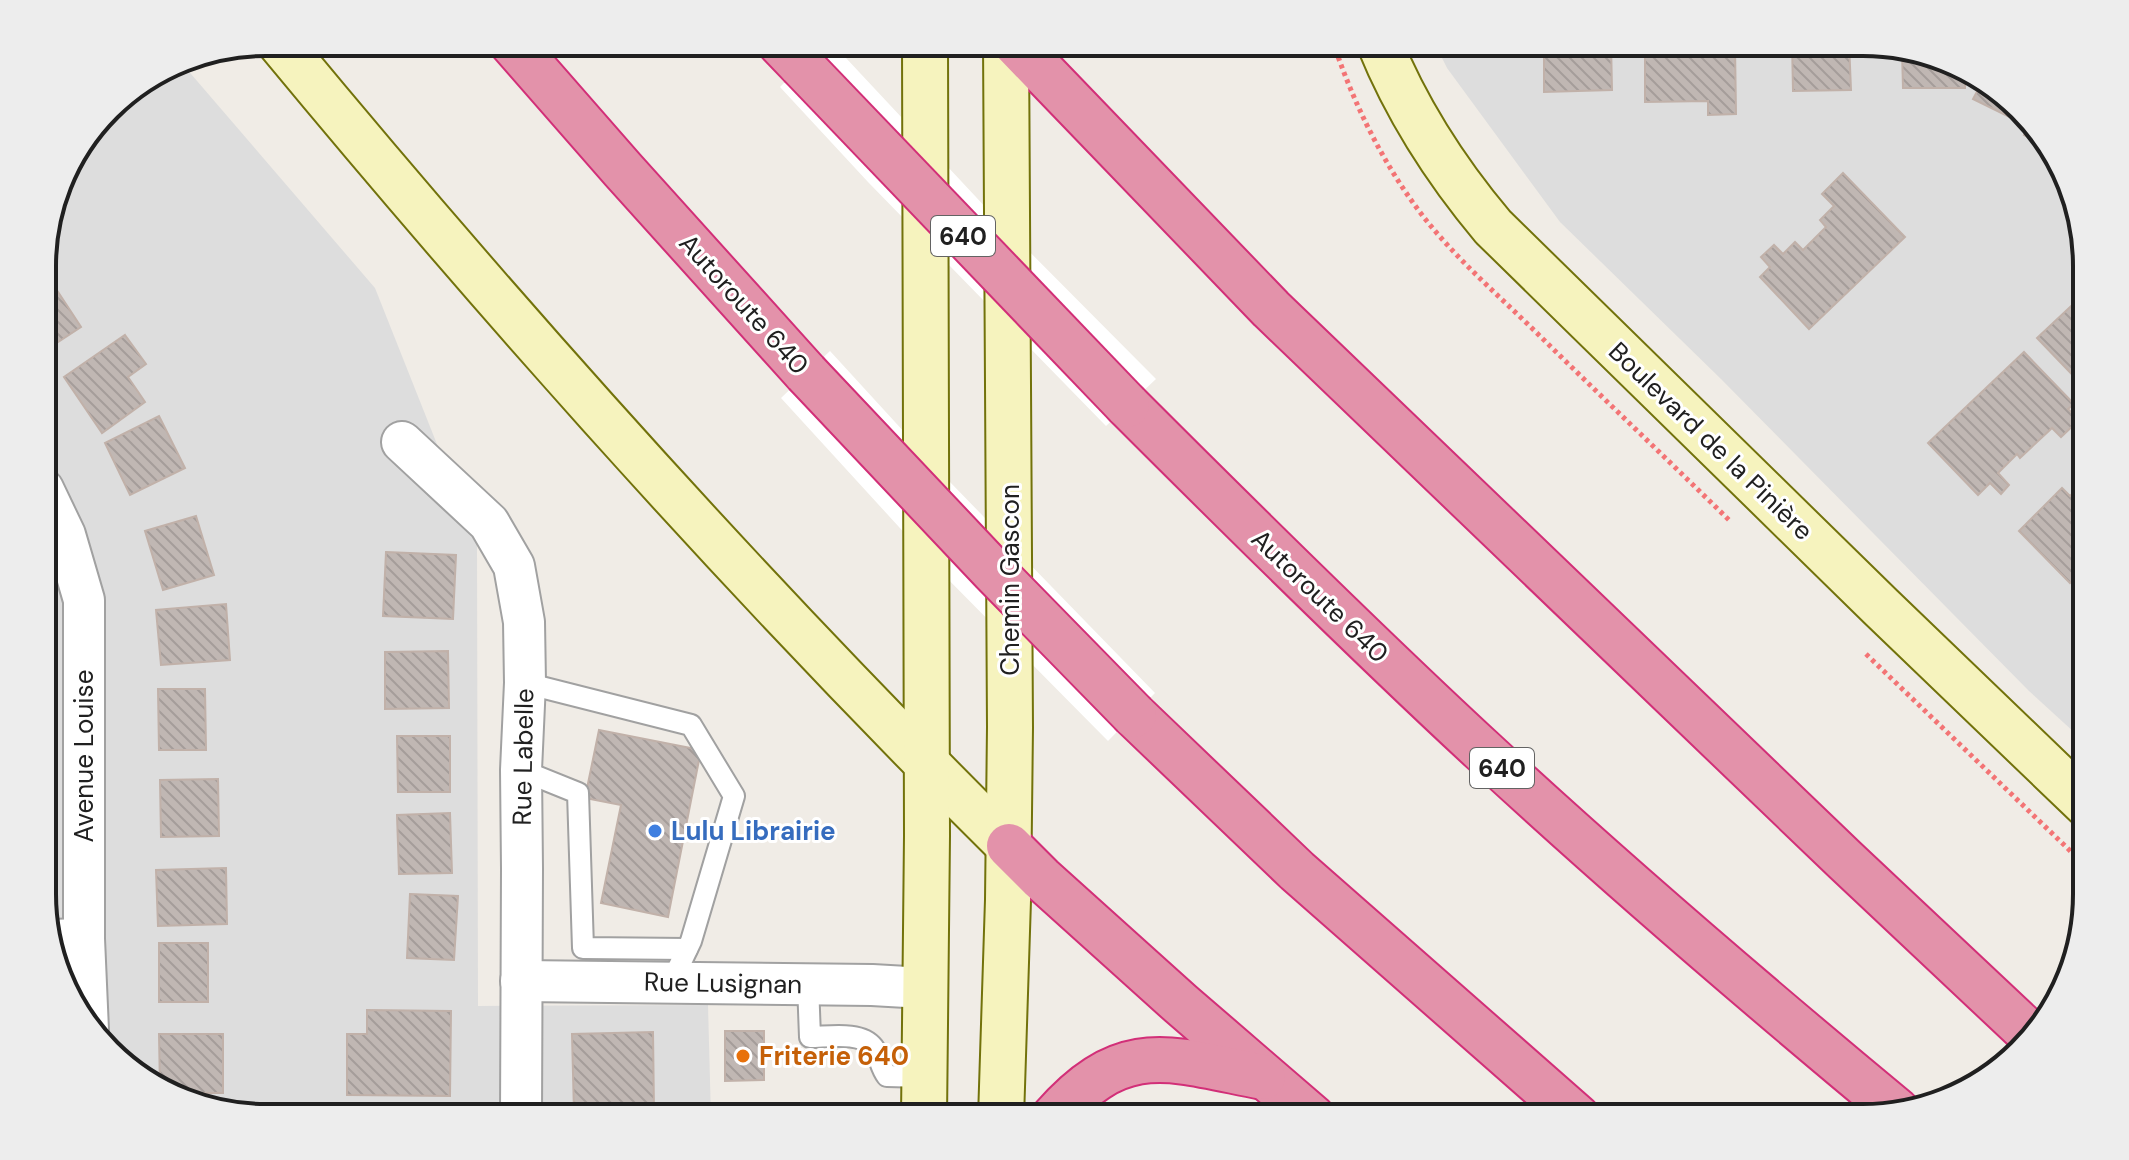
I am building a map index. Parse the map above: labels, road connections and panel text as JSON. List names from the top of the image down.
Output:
{
  "streets": {
    "highway": ["640", "Autoroute 640"],
    "main road": ["Boulevard de la Pinière", "Chemin Gascon"],
    "street": ["Avenue Louise", "Rue Labelle", "Rue Lusignan"]
  },
  "crossings": [
    ["Rue Labelle", "Rue Lusignan"]
  ],
  "places": ["Lulu Librairie", "Friterie 640"]
}
